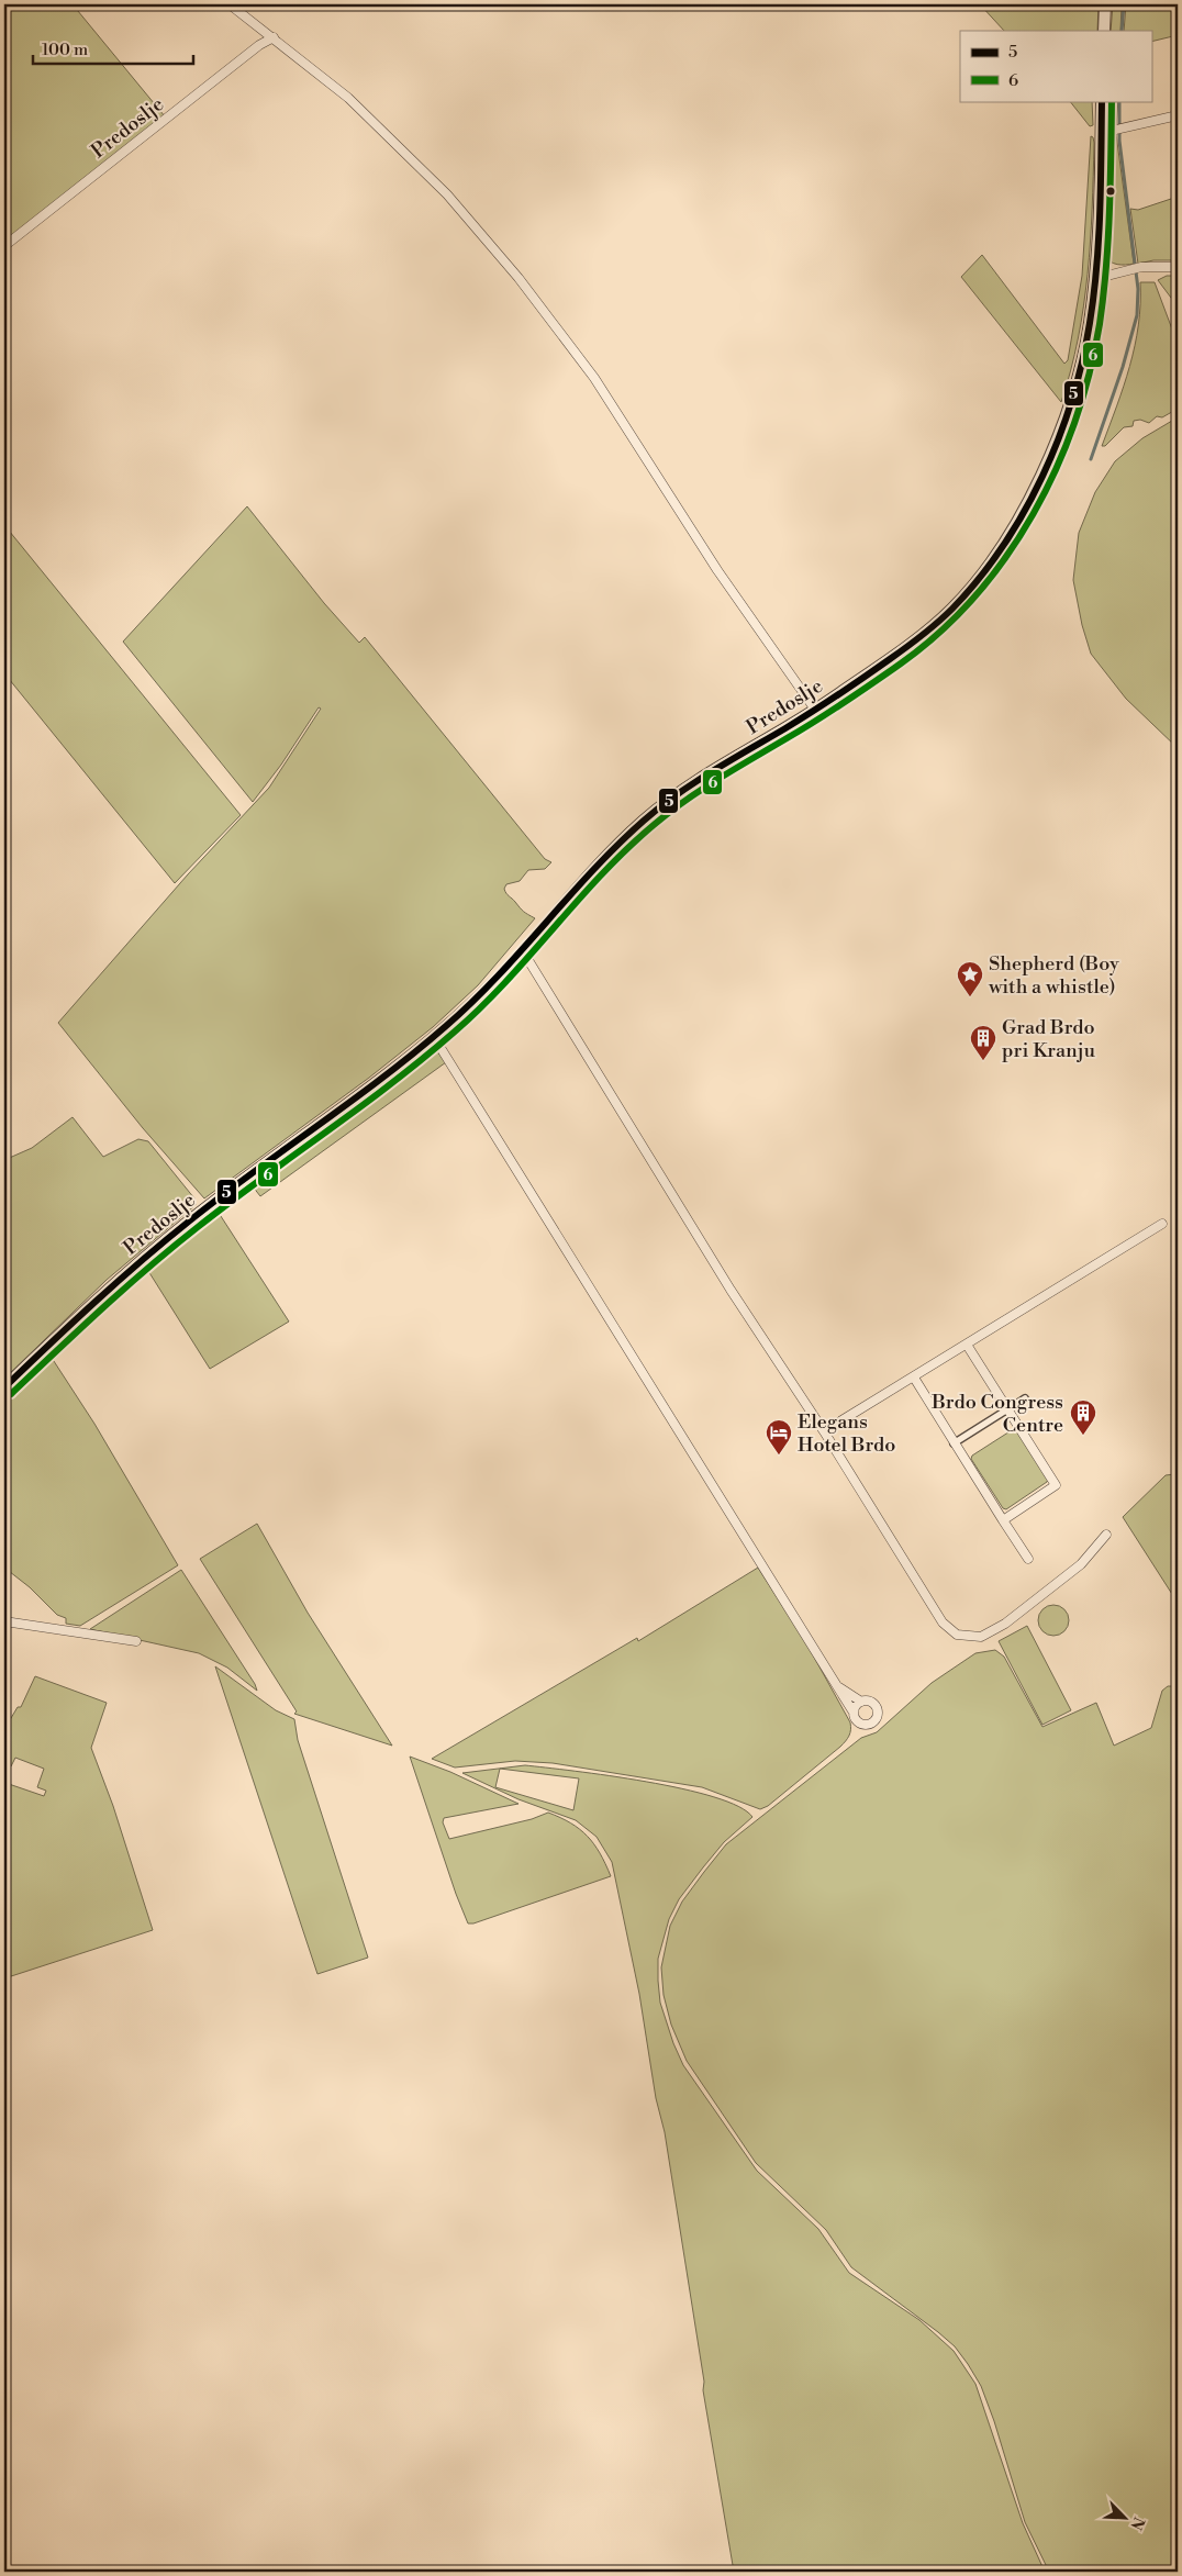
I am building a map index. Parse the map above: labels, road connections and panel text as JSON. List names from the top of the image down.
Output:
{
  "streets": {
    "street": ["Predoslje"]
  },
  "places": {
    "place": ["Shepherd (Boy with a whistle)"],
    "building": ["Grad Brdo pri Kranju", "Brdo Congress Centre"],
    "hotel": ["Elegans Hotel Brdo"]
  },
  "lines": ["transit line 5", "transit line 6"],
  "legend": ["5", "6"],
  "scale_bar": "100 m",
  "north": "bottom right"
}
